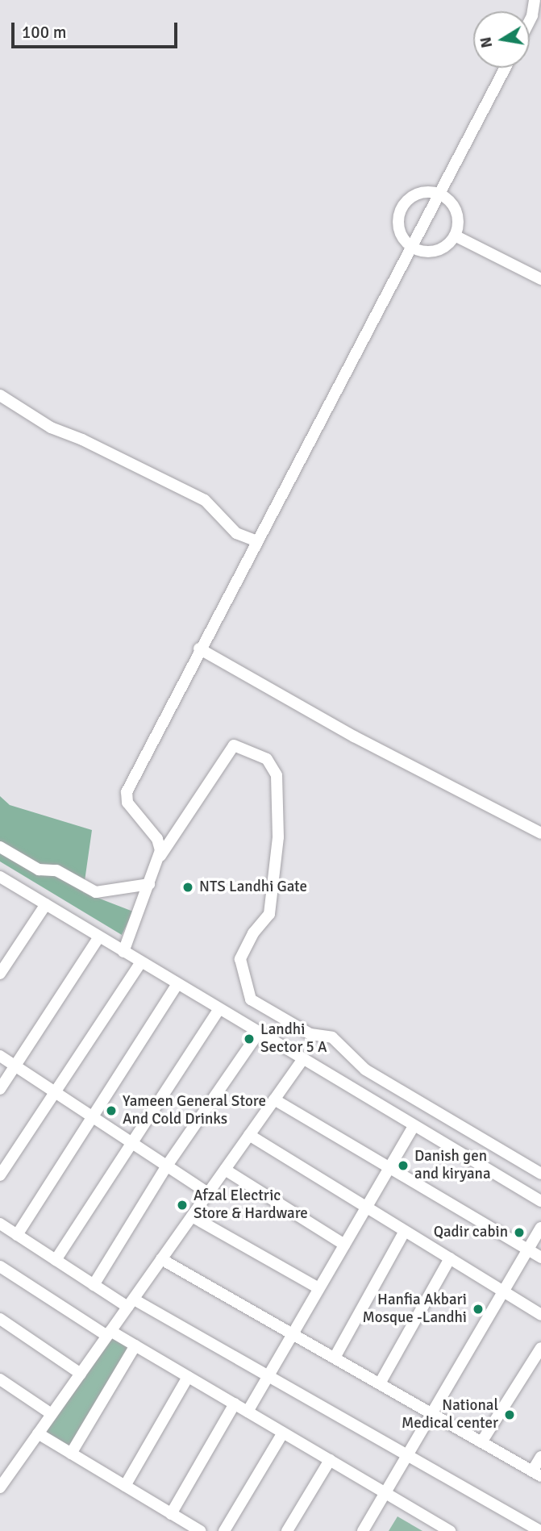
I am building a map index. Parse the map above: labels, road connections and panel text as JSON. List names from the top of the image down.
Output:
{
  "places": [
    "NTS Landhi Gate",
    "Landhi Sector 5 A",
    "Yameen General Store And Cold Drinks",
    "Danish gen and kiryana",
    "Afzal Electric Store & Hardware",
    "Qadir cabin",
    "Hanfia Akbari Mosque -Landhi",
    "National Medical center"
  ],
  "scale_bar": "100 m",
  "north": "left"
}
